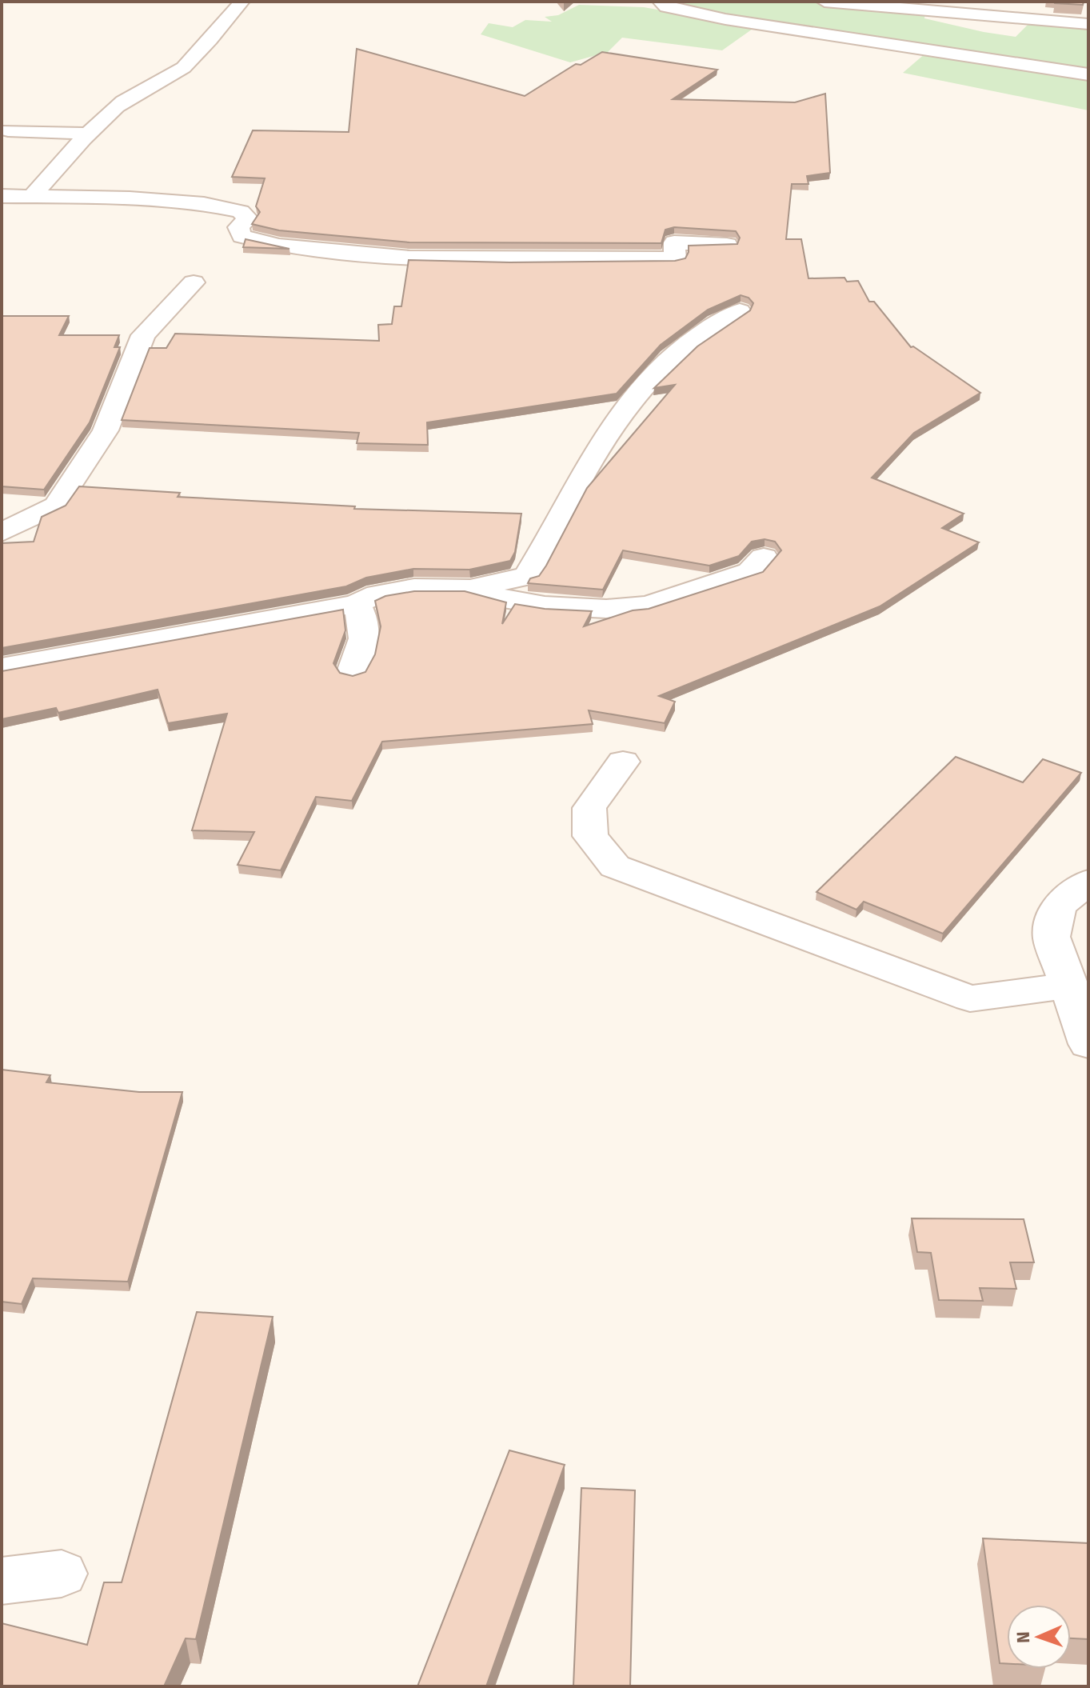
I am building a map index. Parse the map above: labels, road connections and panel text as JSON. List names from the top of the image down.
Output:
{
  "north": "left"
}
